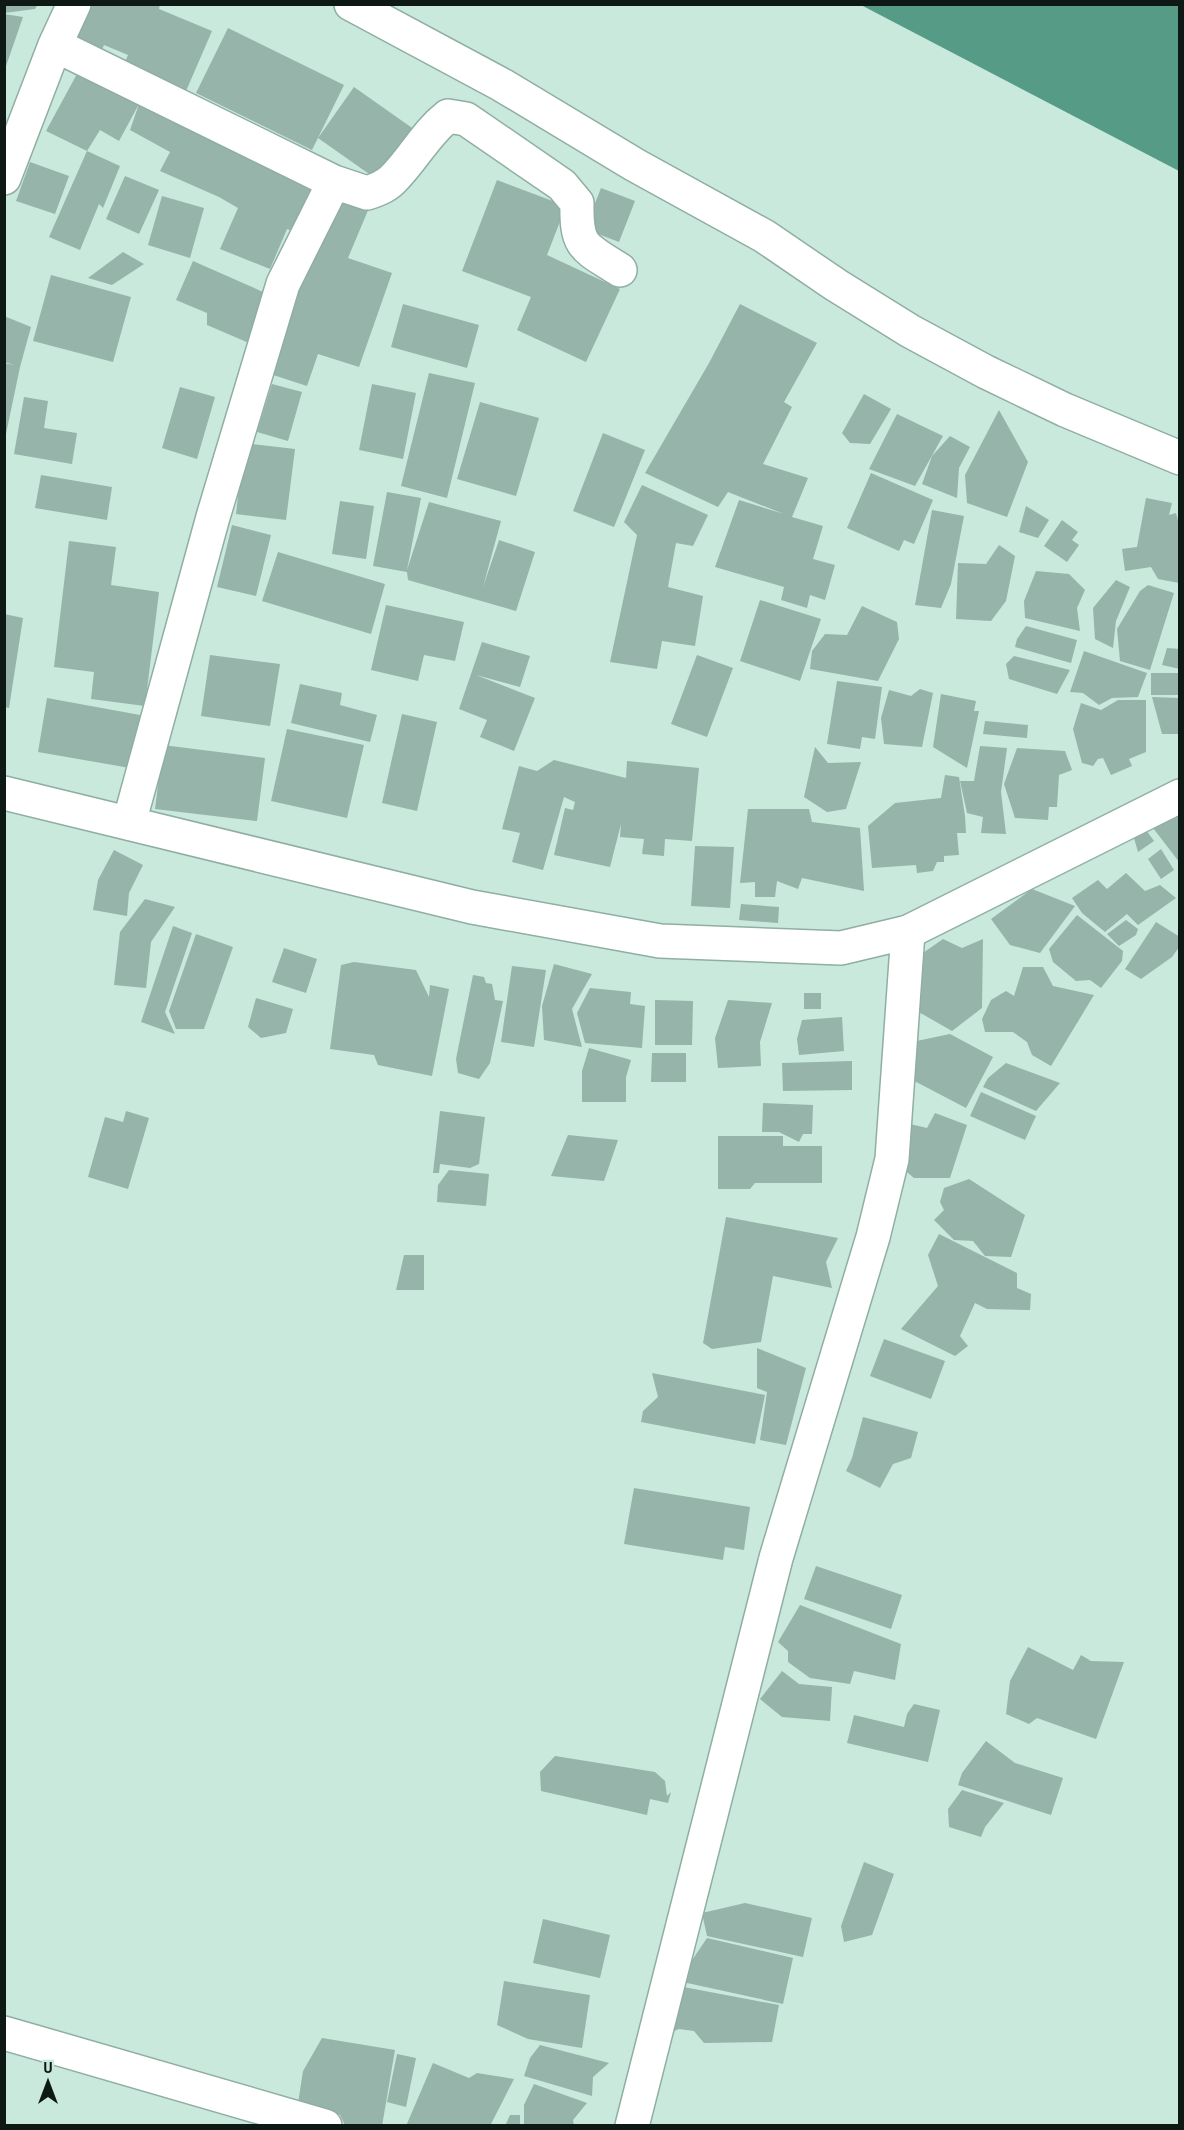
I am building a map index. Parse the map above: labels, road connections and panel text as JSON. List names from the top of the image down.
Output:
{
  "north": "top"
}
